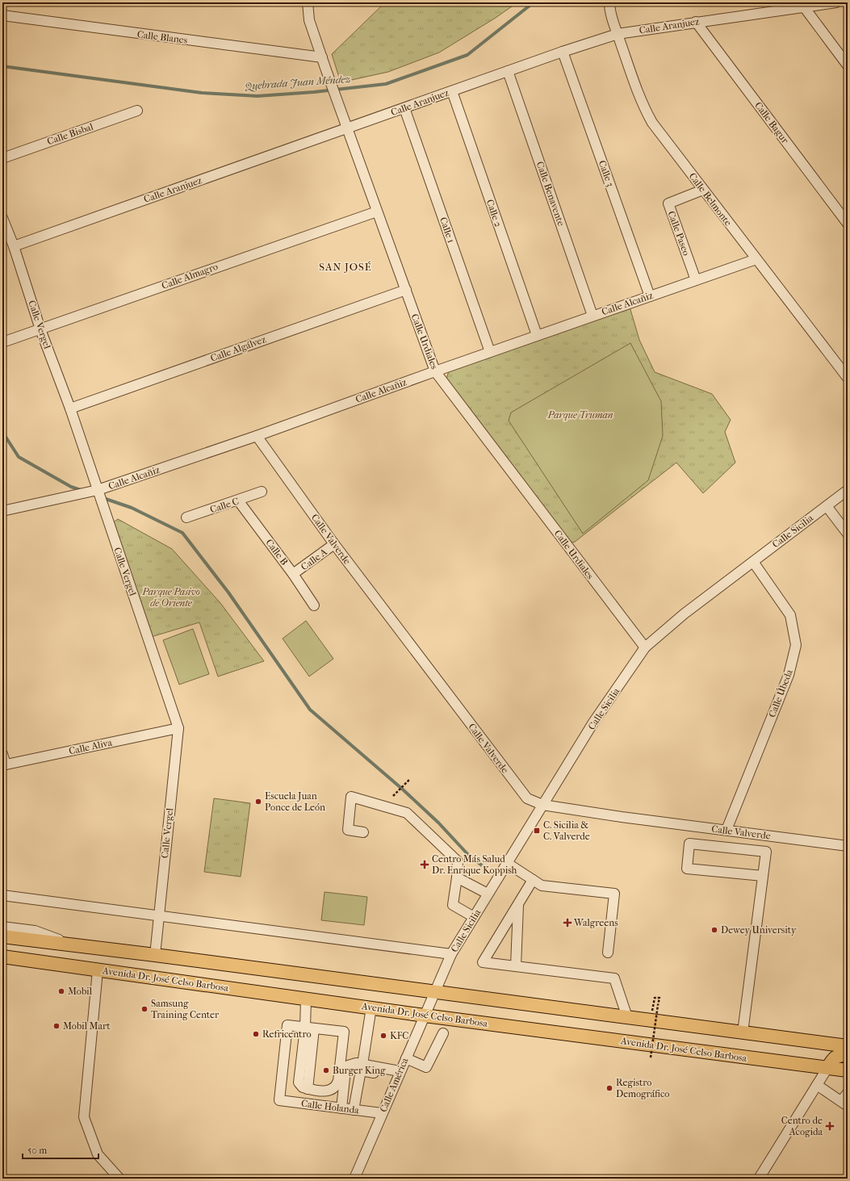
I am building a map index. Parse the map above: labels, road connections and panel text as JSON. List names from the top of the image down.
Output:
{
  "streets": {
    "main road": ["Avenida Dr. José Celso Barbosa"],
    "street": [
      "Calle Aranjuez",
      "Calle Blanes",
      "Calle Bagur",
      "Calle Bisbal",
      "Calle 3",
      "Calle Benavente",
      "Calle Belmonte",
      "Calle 2",
      "Calle 1",
      "Calle Paseo",
      "Calle Almagro",
      "Calle Alcañiz",
      "Calle Vergel",
      "Calle Urdiales",
      "Calle Algálvez",
      "Calle C",
      "Calle Sicilia",
      "Calle Valverde",
      "Calle B",
      "Calle A",
      "Calle Úbeda",
      "Calle Aliva",
      "Calle América",
      "Calle Holanda"
    ]
  },
  "crossings": [
    ["Calle Aranjuez", "Calle Bagur"],
    ["Calle Aranjuez", "Calle 3"],
    ["Calle Aranjuez", "Calle Benavente"],
    ["Calle Aranjuez", "Calle Belmonte"],
    ["Calle Aranjuez", "Calle 2"],
    ["Calle Aranjuez", "Calle 1"],
    ["Calle Aranjuez", "Calle Vergel"],
    ["Calle Aranjuez", "Calle Urdiales"],
    ["Calle Blanes", "Calle Urdiales"],
    ["Calle 3", "Calle Alcañiz"],
    ["Calle Benavente", "Calle Alcañiz"],
    ["Calle Belmonte", "Calle Paseo"],
    ["Calle Belmonte", "Calle Alcañiz"],
    ["Calle 2", "Calle Alcañiz"],
    ["Calle 1", "Calle Alcañiz"],
    ["Calle Paseo", "Calle Alcañiz"],
    ["Calle Almagro", "Calle Vergel"],
    ["Calle Almagro", "Calle Urdiales"],
    ["Calle Alcañiz", "Calle Vergel"],
    ["Calle Alcañiz", "Calle Urdiales"],
    ["Calle Alcañiz", "Calle Valverde"],
    ["Calle Vergel", "Calle Algálvez"],
    ["Calle Vergel", "Calle Aliva"],
    ["Calle Urdiales", "Calle Algálvez"],
    ["Calle Urdiales", "Calle Sicilia"],
    ["Calle C", "Calle B"],
    ["Calle Sicilia", "Calle Valverde"],
    ["Calle Sicilia", "Calle Úbeda"],
    ["Calle Sicilia", "Calle América"],
    ["Calle Valverde", "Calle A"],
    ["Calle Valverde", "Calle Úbeda"],
    ["Calle B", "Calle A"],
    ["Avenida Dr. José Celso Barbosa", "Calle América"],
    ["Calle América", "Calle Holanda"]
  ],
  "districts": ["SAN JOSÉ"],
  "water": ["Quebrada Juan Méndez"],
  "parks": ["Parque Truman", "Parque Pasivo de Oriente"],
  "places": {
    "other": [
      "Escuela Juan Ponce de León",
      "Dewey University",
      "Mobil",
      "Samsung Training Center",
      "Mobil Mart",
      "Refricentro",
      "KFC",
      "Burger King",
      "Registro Demográfico"
    ],
    "transit": ["C. Sicilia & C. Valverde"],
    "health": ["Centro Más Salud Dr. Enrique Koppish", "Walgreens", "Centro de Acogida"]
  },
  "scale_bar": "50 m"
}
